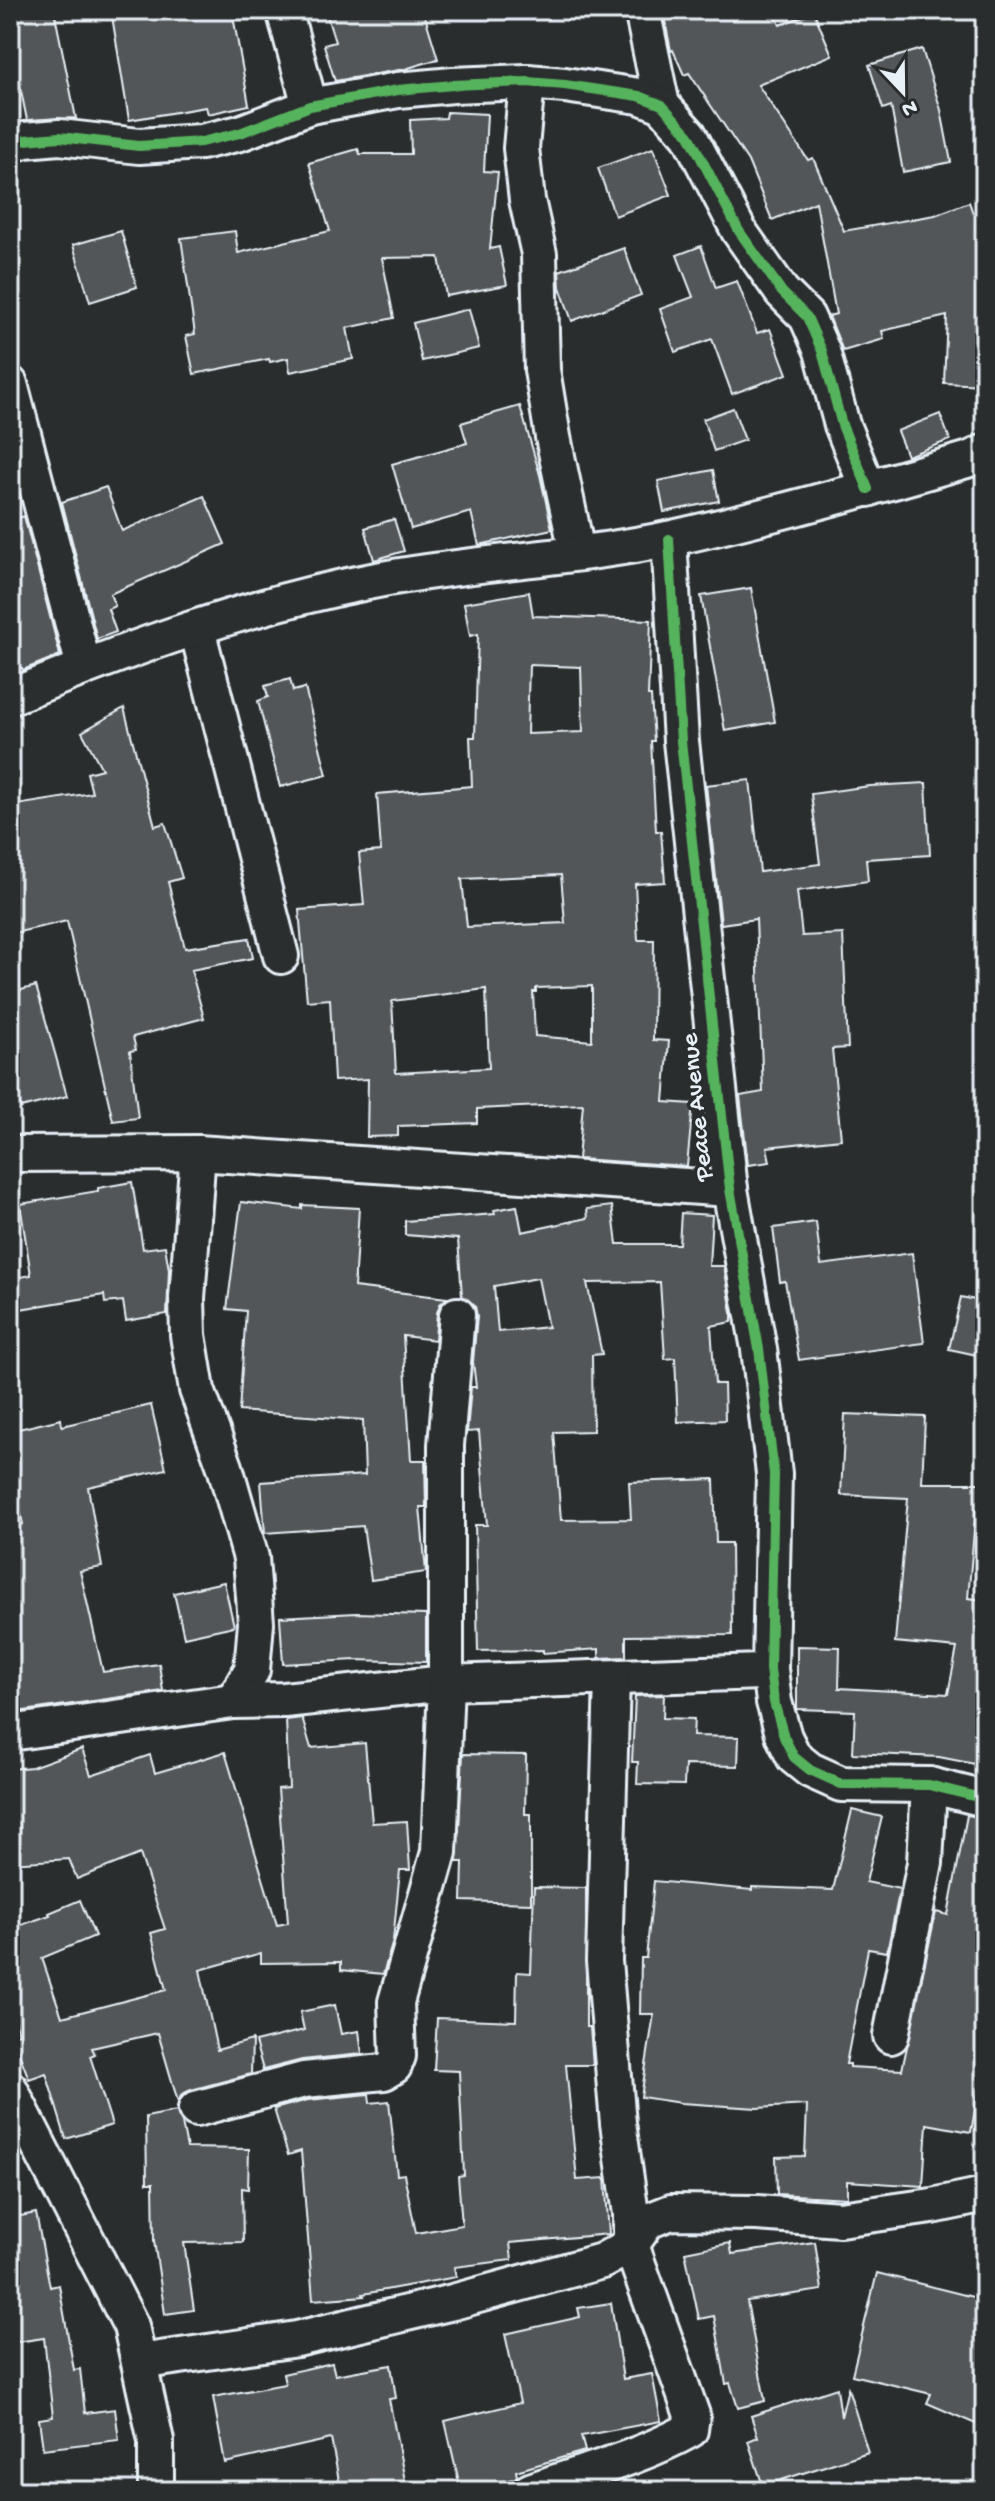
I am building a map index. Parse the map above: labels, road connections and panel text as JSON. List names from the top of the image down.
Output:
{
  "streets": {
    "street": ["Peace Avenue"]
  },
  "north": "bottom"
}
